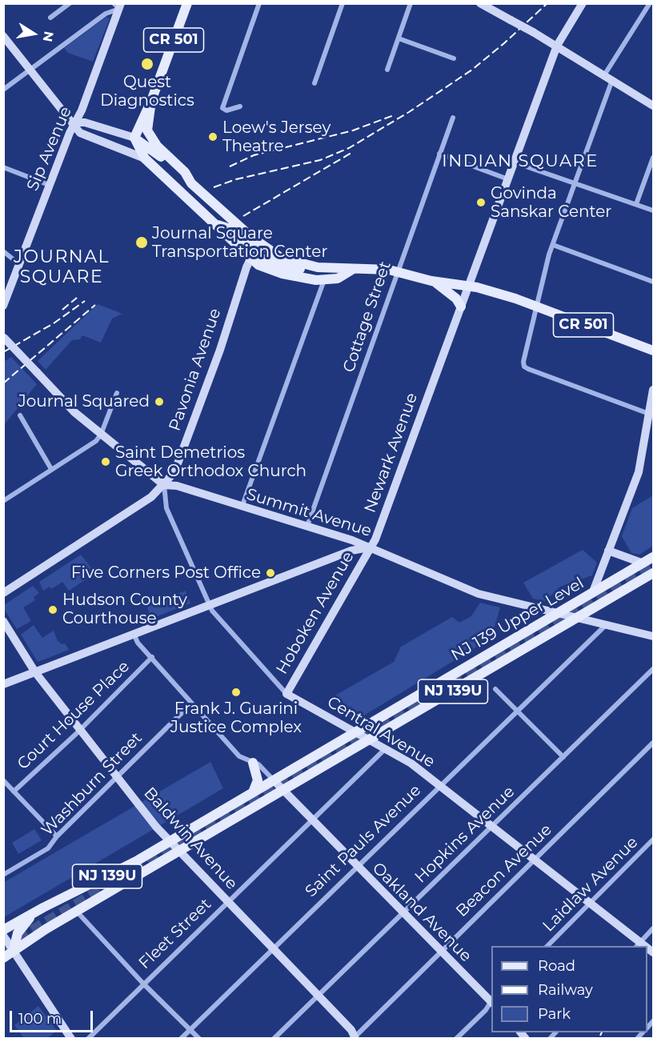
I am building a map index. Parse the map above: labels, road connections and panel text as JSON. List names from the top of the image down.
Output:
{
  "streets": {
    "main road": ["CR 501", "NJ 139 Upper Level", "NJ 139U"],
    "street": [
      "Sip Avenue",
      "Cottage Street",
      "Pavonia Avenue",
      "Newark Avenue",
      "Summit Avenue",
      "Hoboken Avenue",
      "Court House Place",
      "Central Avenue",
      "Washburn Street",
      "Hopkins Avenue",
      "Baldwin Avenue",
      "Saint Pauls Avenue",
      "Beacon Avenue",
      "Laidlaw Avenue",
      "Oakland Avenue",
      "Fleet Street"
    ]
  },
  "crossings": [
    ["CR 501", "Cottage Street"],
    ["CR 501", "Pavonia Avenue"],
    ["CR 501", "Newark Avenue"],
    ["Cottage Street", "Summit Avenue"],
    ["Pavonia Avenue", "Summit Avenue"],
    ["Pavonia Avenue", "Central Avenue"],
    ["Newark Avenue", "Summit Avenue"],
    ["Newark Avenue", "Hoboken Avenue"],
    ["Summit Avenue", "Hoboken Avenue"],
    ["Summit Avenue", "NJ 139 Upper Level"],
    ["Summit Avenue", "Central Avenue"],
    ["Summit Avenue", "Saint Pauls Avenue"],
    ["Hoboken Avenue", "Central Avenue"],
    ["NJ 139 Upper Level", "NJ 139U"],
    ["NJ 139 Upper Level", "Central Avenue"],
    ["NJ 139 Upper Level", "Baldwin Avenue"],
    ["NJ 139 Upper Level", "Oakland Avenue"],
    ["NJ 139U", "Baldwin Avenue"],
    ["NJ 139U", "Oakland Avenue"],
    ["Court House Place", "Baldwin Avenue"],
    ["Court House Place", "Oakland Avenue"],
    ["Central Avenue", "Hopkins Avenue"],
    ["Central Avenue", "Saint Pauls Avenue"],
    ["Central Avenue", "Beacon Avenue"],
    ["Central Avenue", "Laidlaw Avenue"],
    ["Central Avenue", "Fleet Street"],
    ["Washburn Street", "Baldwin Avenue"],
    ["Washburn Street", "Oakland Avenue"],
    ["Hopkins Avenue", "Baldwin Avenue"],
    ["Hopkins Avenue", "Oakland Avenue"],
    ["Baldwin Avenue", "Saint Pauls Avenue"],
    ["Baldwin Avenue", "Beacon Avenue"],
    ["Baldwin Avenue", "Fleet Street"],
    ["Saint Pauls Avenue", "Oakland Avenue"],
    ["Beacon Avenue", "Oakland Avenue"],
    ["Oakland Avenue", "Fleet Street"]
  ],
  "districts": ["INDIAN SQUARE", "JOURNAL SQUARE"],
  "places": [
    "Quest Diagnostics",
    "Loew's Jersey Theatre",
    "Govinda Sanskar Center",
    "Journal Square Transportation Center",
    "Journal Squared",
    "Saint Demetrios Greek Orthodox Church",
    "Five Corners Post Office",
    "Hudson County Courthouse",
    "Frank J. Guarini Justice Complex"
  ],
  "legend": ["Road", "Railway", "Park"],
  "scale_bar": "100 m",
  "north": "right"
}
